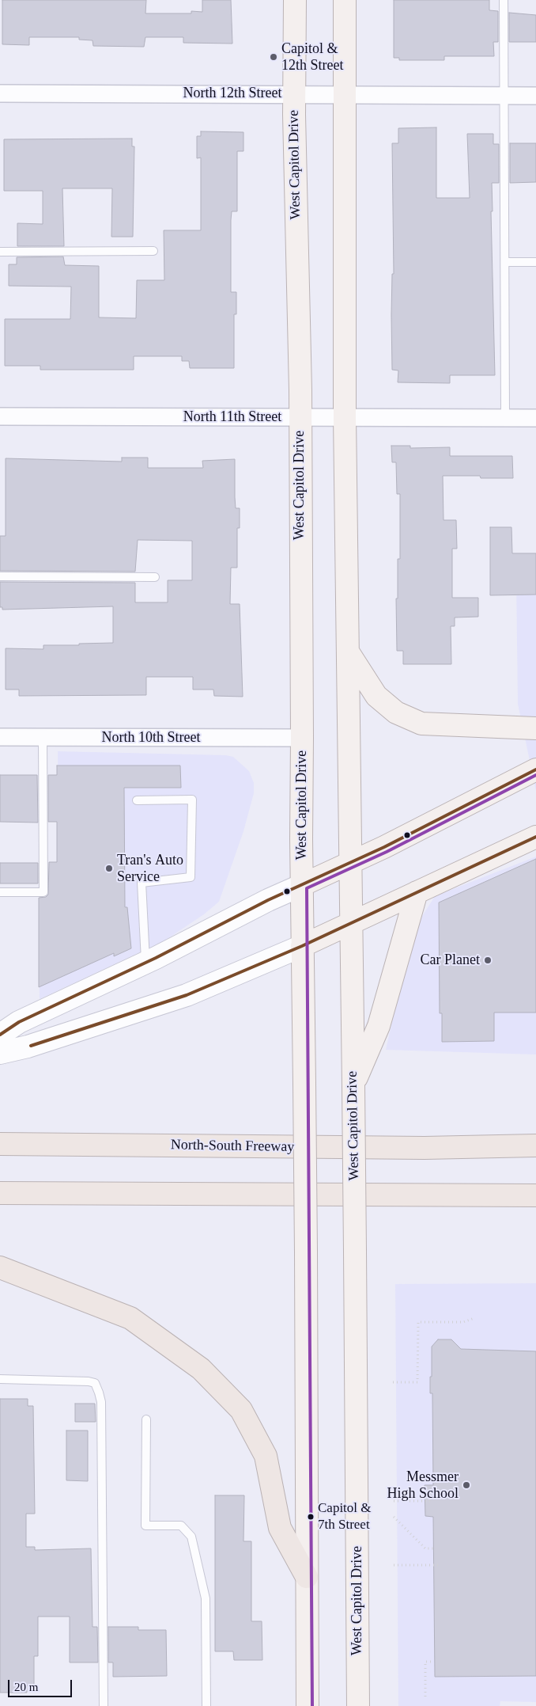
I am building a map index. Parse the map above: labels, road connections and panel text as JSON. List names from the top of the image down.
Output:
{
  "streets": {
    "highway": ["North-South Freeway"],
    "main road": ["West Capitol Drive"],
    "street": ["North 12th Street", "North 11th Street", "North 10th Street"]
  },
  "crossings": [
    ["North 12th Street", "West Capitol Drive"],
    ["West Capitol Drive", "North 11th Street"],
    ["West Capitol Drive", "North 10th Street"]
  ],
  "places": [
    "Capitol & 12th Street",
    "Tran's Auto Service",
    "Car Planet",
    "Messmer High School",
    "Capitol & 7th Street"
  ],
  "scale_bar": "20 m"
}
